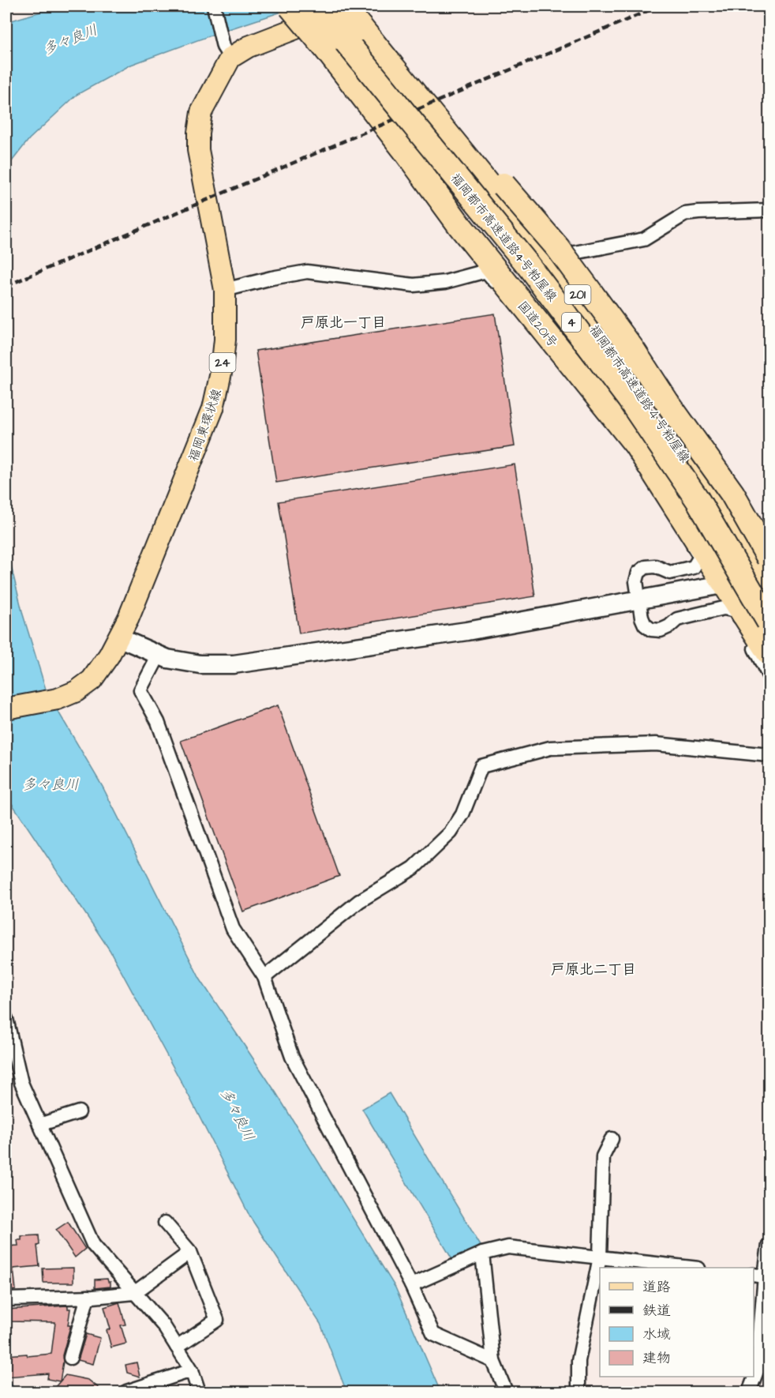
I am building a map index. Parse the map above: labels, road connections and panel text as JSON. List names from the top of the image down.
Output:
{
  "streets": {
    "highway": [
      "福岡都市高速道路4号粕屋線",
      "201",
      "4",
      "国道201号",
      "福岡都市高速道路４号粕屋線"
    ],
    "main road": ["24", "福岡東環状線"]
  },
  "crossings": [
    ["201", "福岡都市高速道路４号粕屋線"]
  ],
  "districts": ["戸原北一丁目", "戸原北二丁目"],
  "water": ["多々良川"],
  "legend": [
    "道路",
    "鉄道",
    "水域",
    "建物"
  ]
}
